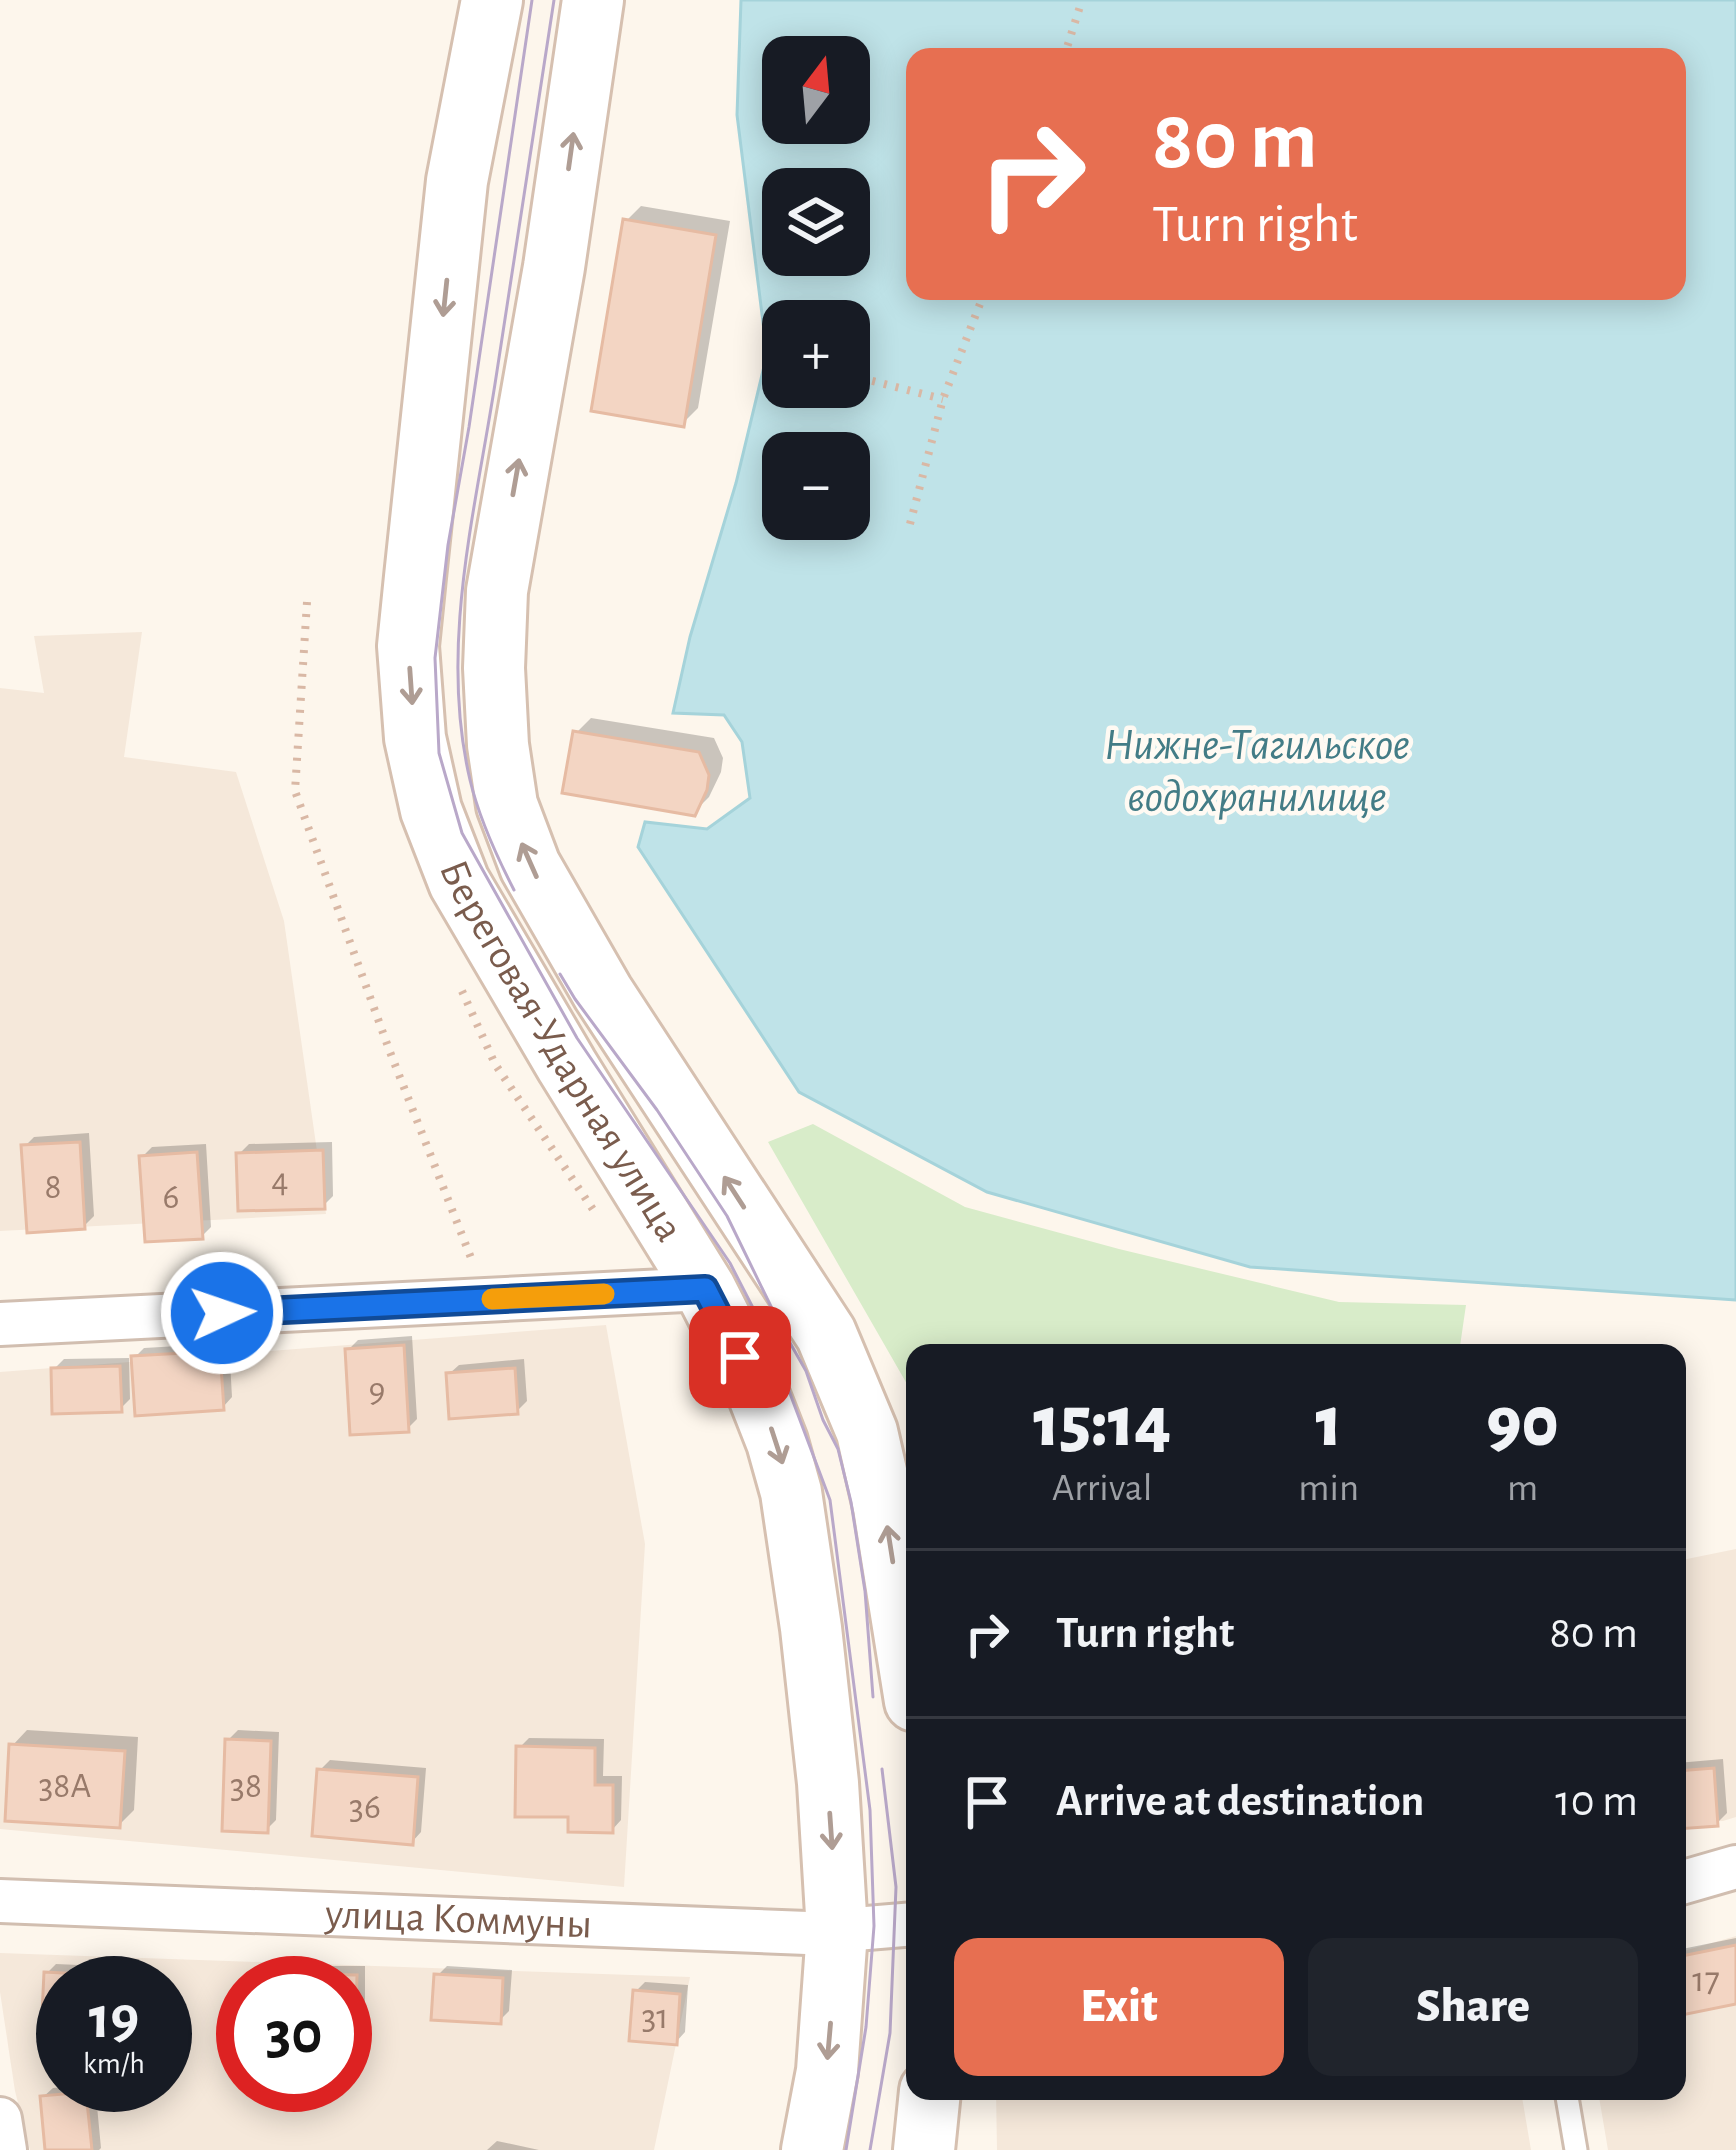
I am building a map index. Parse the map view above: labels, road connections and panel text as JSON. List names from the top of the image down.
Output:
{
  "streets": {
    "main road": ["Береговая-Ударная улица"],
    "street": ["улица Коммуны"]
  },
  "crossings": [
    ["Береговая-Ударная улица", "улица Коммуны"]
  ],
  "water": ["Нижне-Тагильское водохранилище"],
  "house_numbers": [
    "4",
    "8",
    "6",
    "9",
    "38А",
    "38",
    "36",
    "17",
    "31"
  ],
  "north": "top",
  "page": {
    "map_buttons": ["+", "−"],
    "turn": ["80 m", "Turn right"],
    "eta": [
      "15:14",
      "Arrival",
      "1",
      "min",
      "90",
      "m"
    ],
    "list": [
      {
        "name": "Turn right",
        "value": "80 m"
      },
      {
        "name": "Arrive at destination",
        "value": "10 m"
      }
    ],
    "buttons": ["Exit", "Share"],
    "speed": "19 km/h",
    "limit": "30"
  }
}
